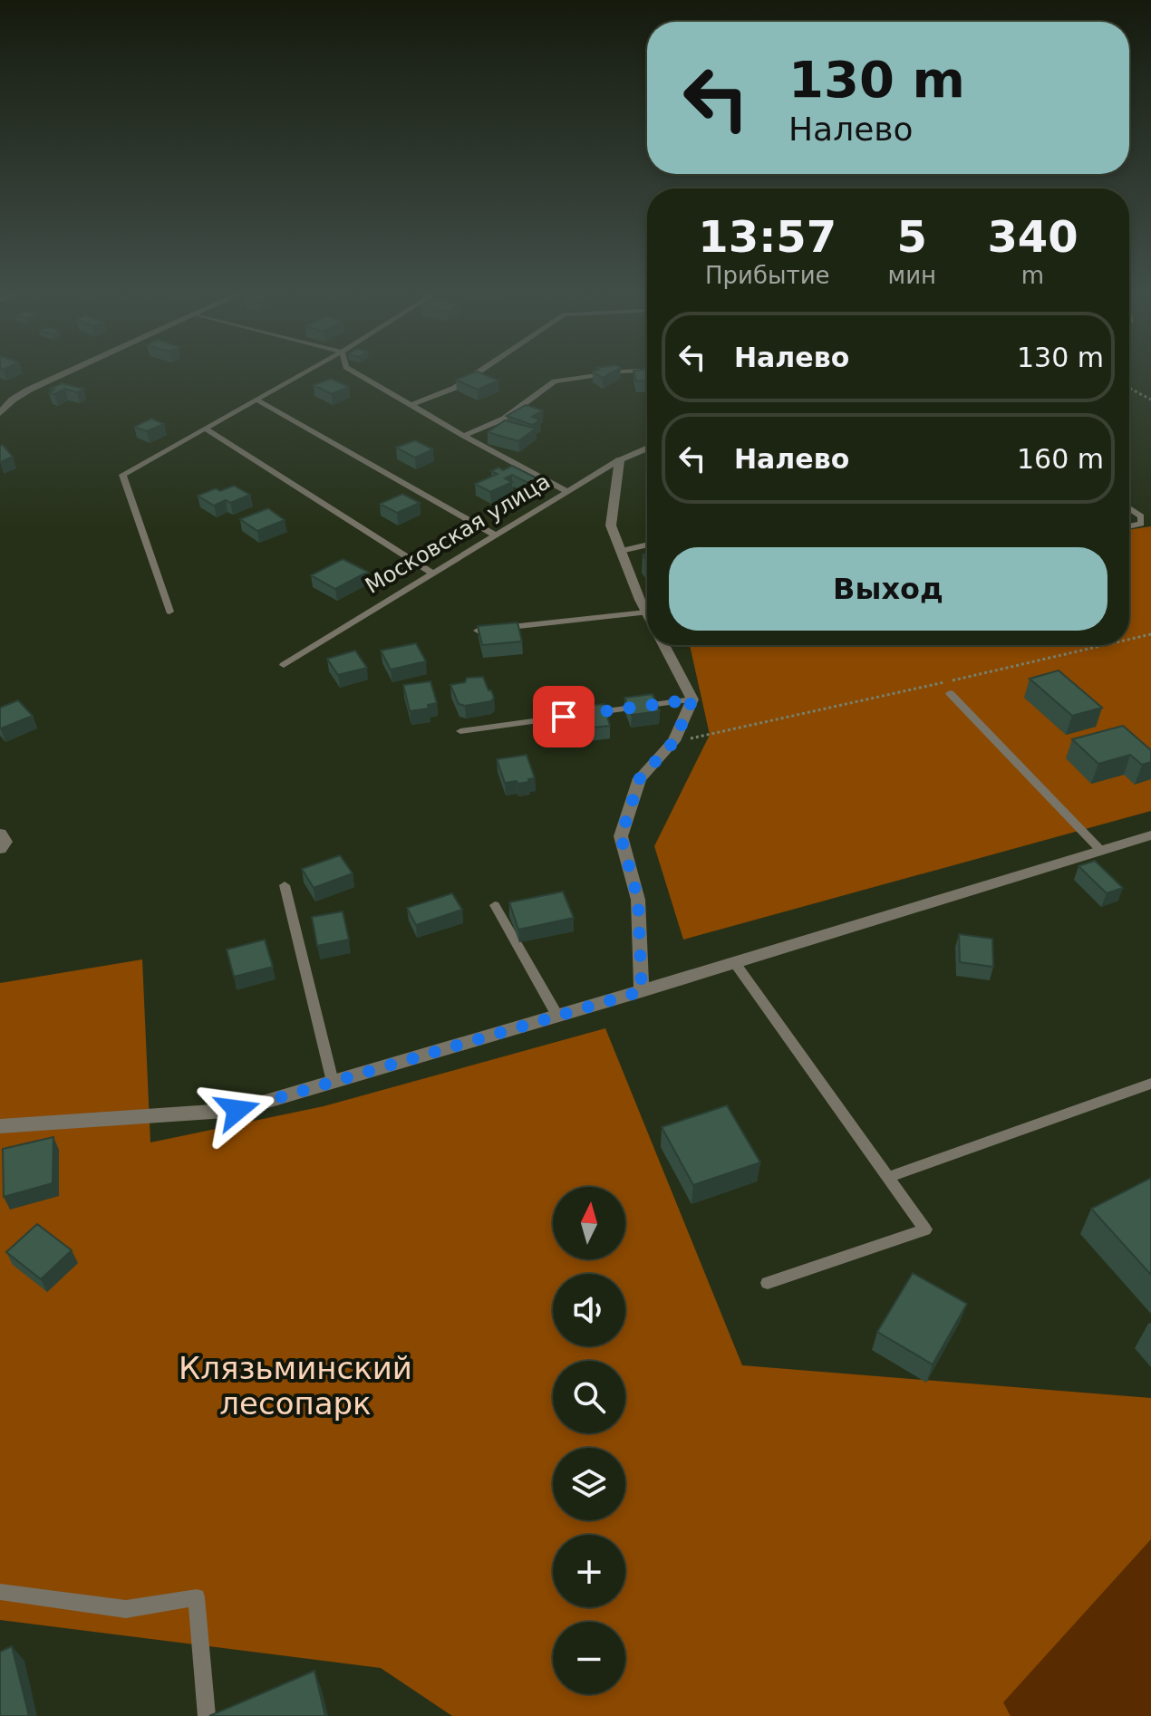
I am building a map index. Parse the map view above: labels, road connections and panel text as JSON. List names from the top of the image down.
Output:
{
  "streets": {
    "street": ["Московская улица"]
  },
  "parks": ["Клязьминский лесопарк"],
  "north": "top",
  "page": {
    "turn": ["130 m", "Налево"],
    "eta": [
      "13:57",
      "Прибытие",
      "5",
      "мин",
      "340",
      "m"
    ],
    "list": [
      {
        "name": "Налево",
        "value": "130 m"
      },
      {
        "name": "Налево",
        "value": "160 m"
      }
    ],
    "buttons": "Выход",
    "map_buttons": ["+", "−"]
  }
}
